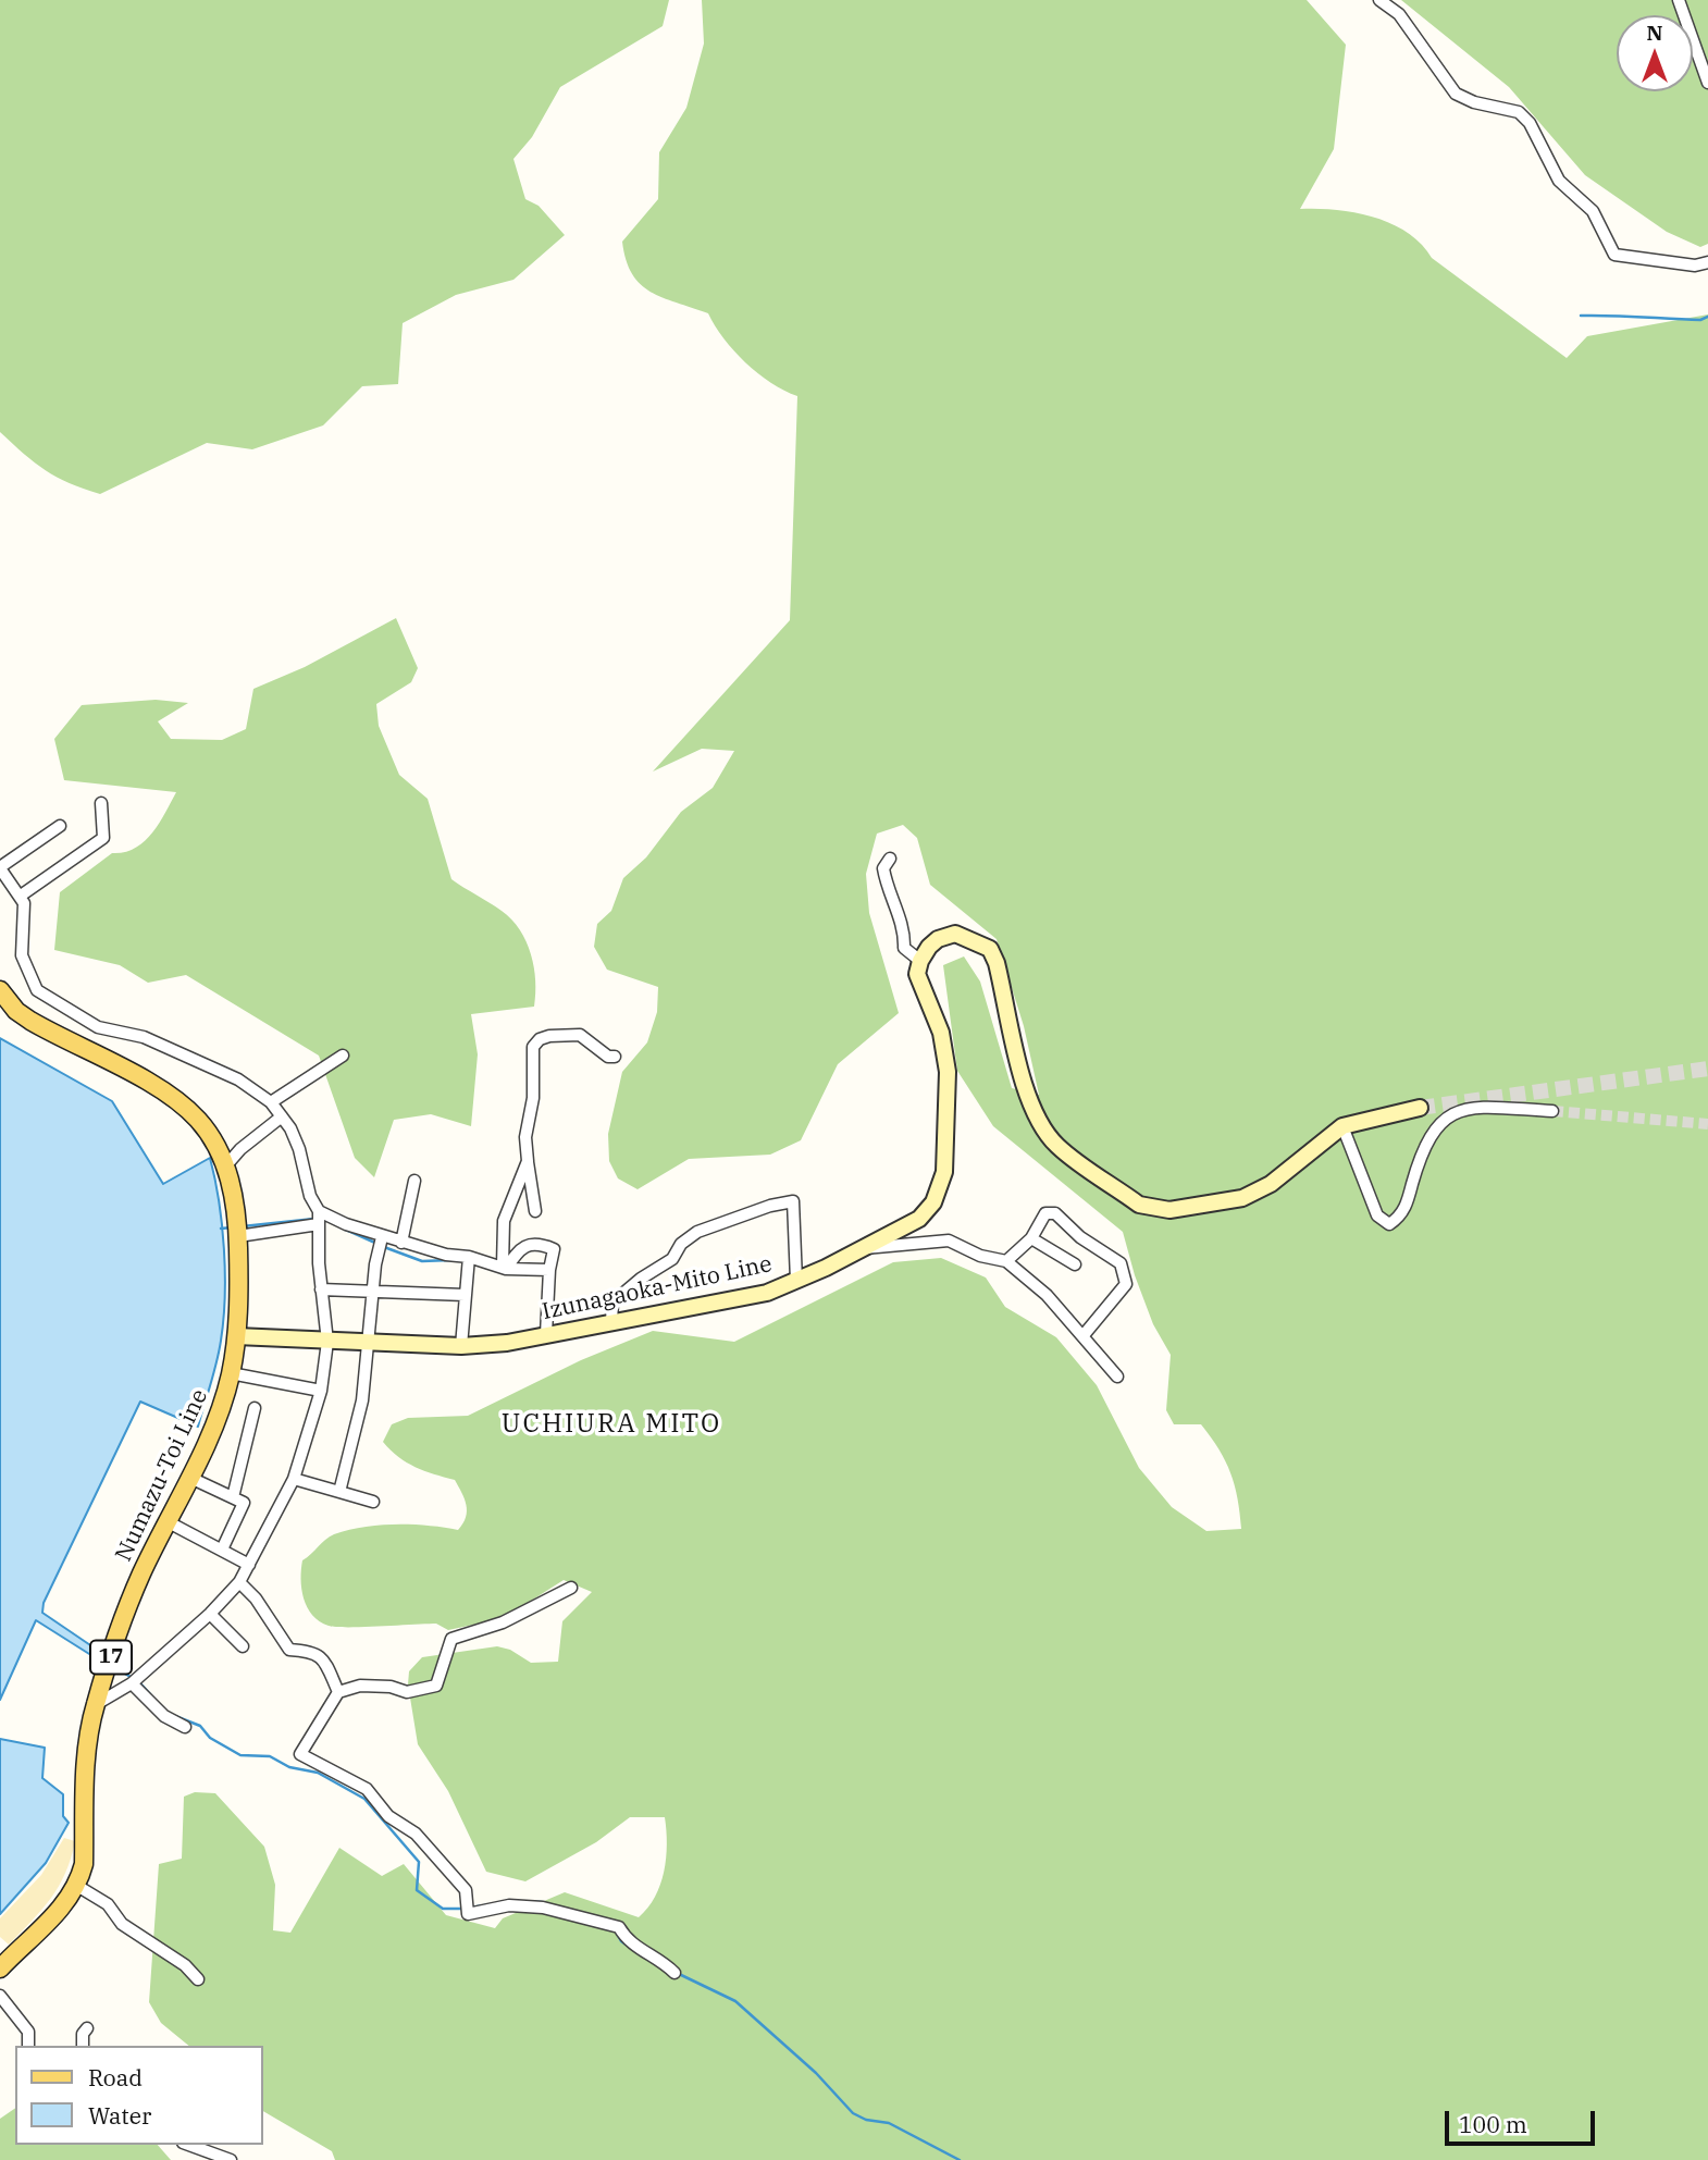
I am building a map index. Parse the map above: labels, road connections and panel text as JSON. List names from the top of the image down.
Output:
{
  "streets": {
    "main road": ["Izunagaoka-Mito Line", "Numazu-Toi Line", "17"]
  },
  "crossings": [
    ["Izunagaoka-Mito Line", "Numazu-Toi Line"]
  ],
  "districts": ["UCHIURA MITO"],
  "legend": ["Road", "Water"],
  "scale_bar": "100 m",
  "north": "top"
}
